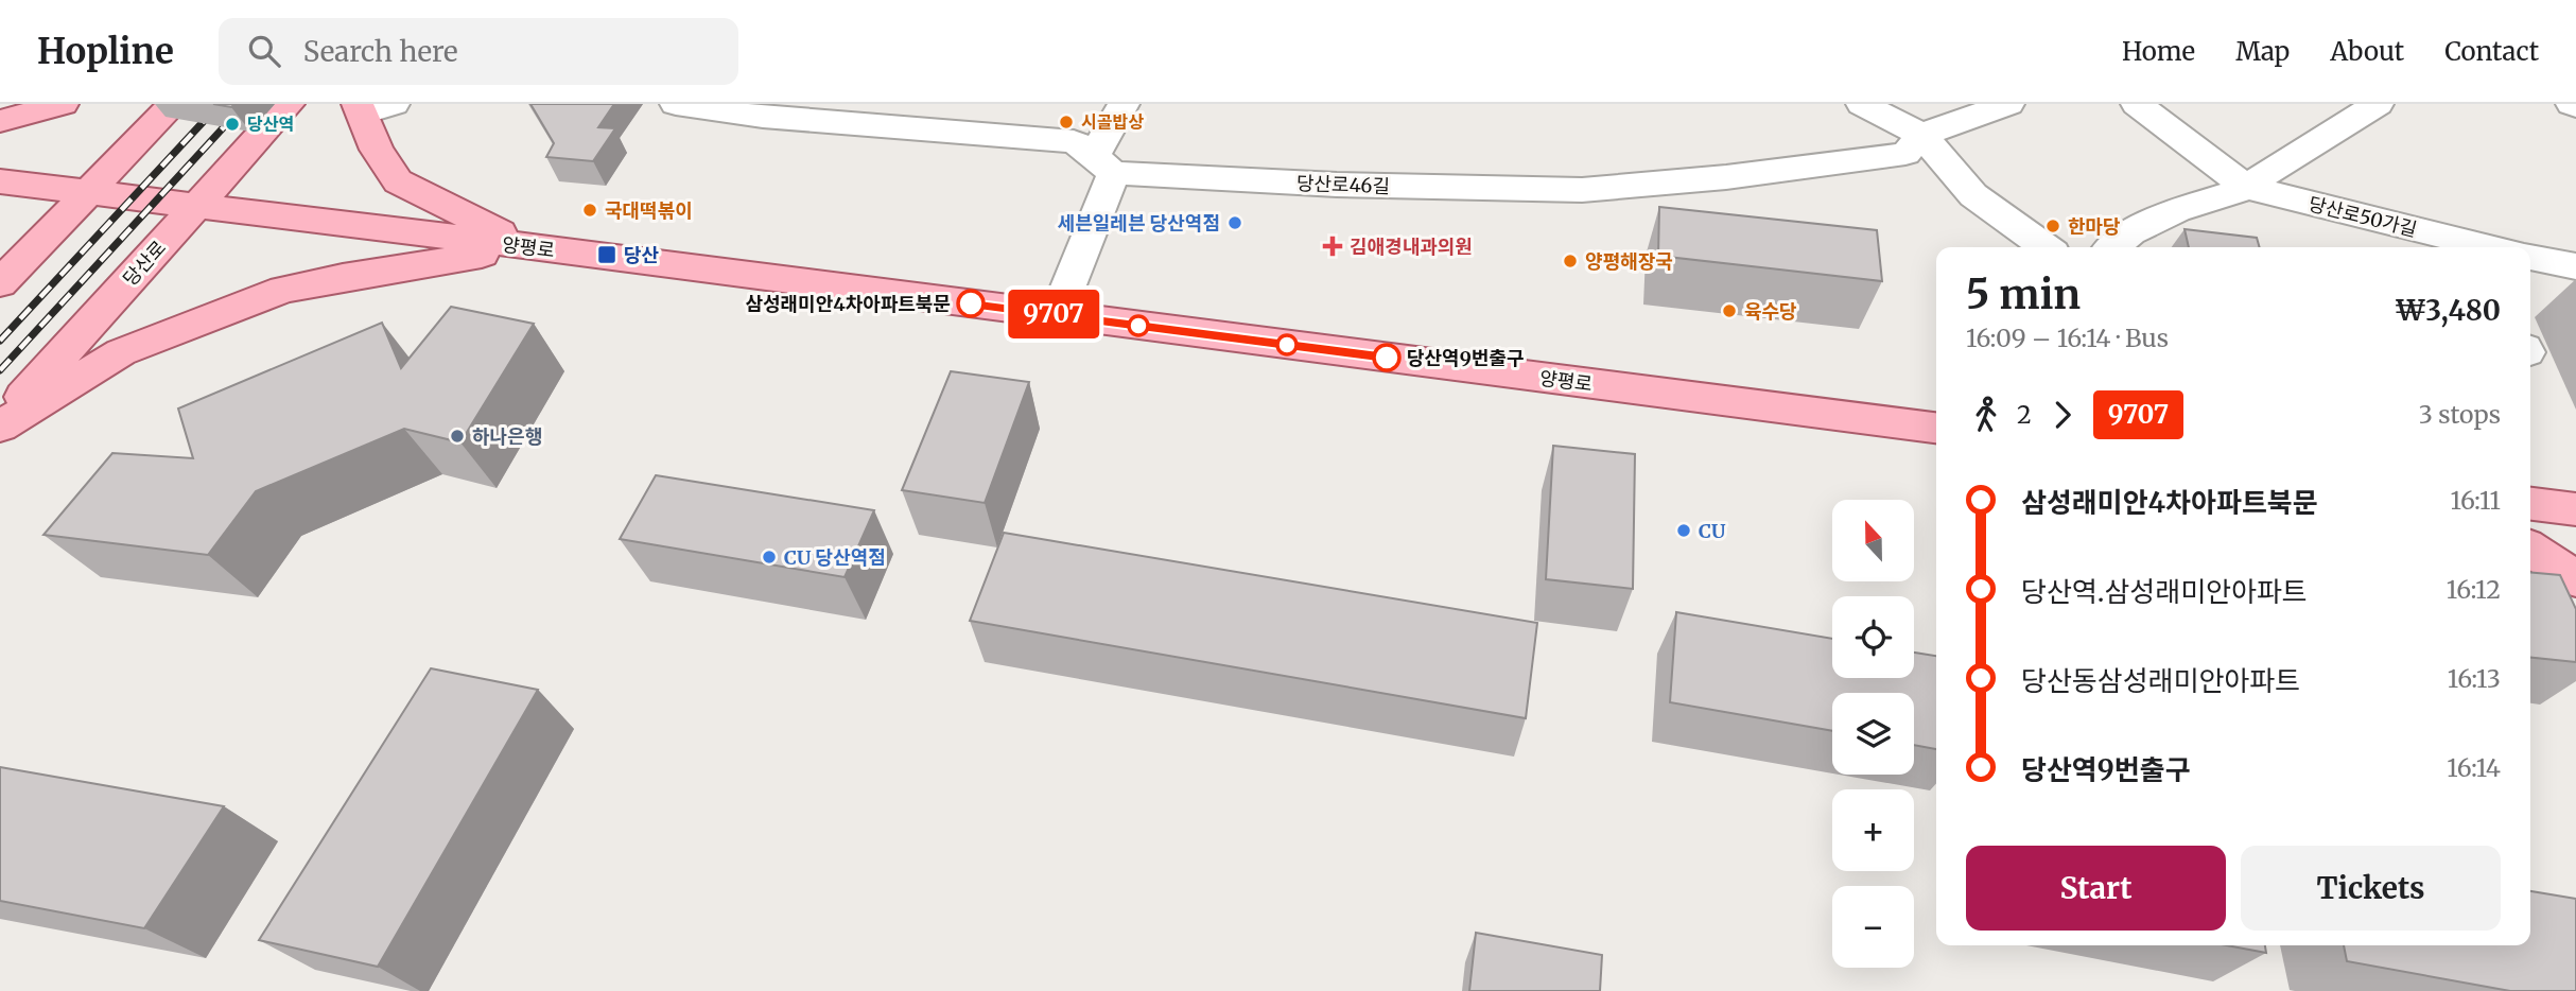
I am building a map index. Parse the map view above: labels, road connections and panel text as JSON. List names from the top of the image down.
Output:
{
  "streets": {
    "main road": ["양평로", "당산로"],
    "street": ["당산로46길", "당산로50가길"]
  },
  "crossings": [
    ["양평로", "당산로"]
  ],
  "places": {
    "other": [
      "시골밥상",
      "당산역",
      "국대떡볶이",
      "세븐일레븐 당산역점",
      "한마당",
      "양평해장국",
      "삼성래미안4차아파트북문",
      "육수당",
      "당산역9번출구",
      "하나은행",
      "CU",
      "CU 당산역점"
    ],
    "health": ["김애경내과의원"],
    "transit": ["당산"]
  },
  "lines": ["bus line 9707"],
  "north": "top",
  "page": {
    "header": "Hopline",
    "search": "Search here",
    "nav": [
      "Home",
      "Map",
      "About",
      "Contact"
    ],
    "on_map": "9707",
    "heading": ["5 min", "16:09 – 16:14 · Bus", "₩3,480"],
    "legs": ["2", "9707", "3 stops"],
    "list": [
      {
        "name": "삼성래미안4차아파트북문",
        "value": "16:11"
      },
      {
        "name": "당산역.삼성래미안아파트",
        "value": "16:12"
      },
      {
        "name": "당산동삼성래미안아파트",
        "value": "16:13"
      },
      {
        "name": "당산역9번출구",
        "value": "16:14"
      }
    ],
    "map_buttons": ["+", "−"],
    "buttons": ["Start", "Tickets"]
  }
}
